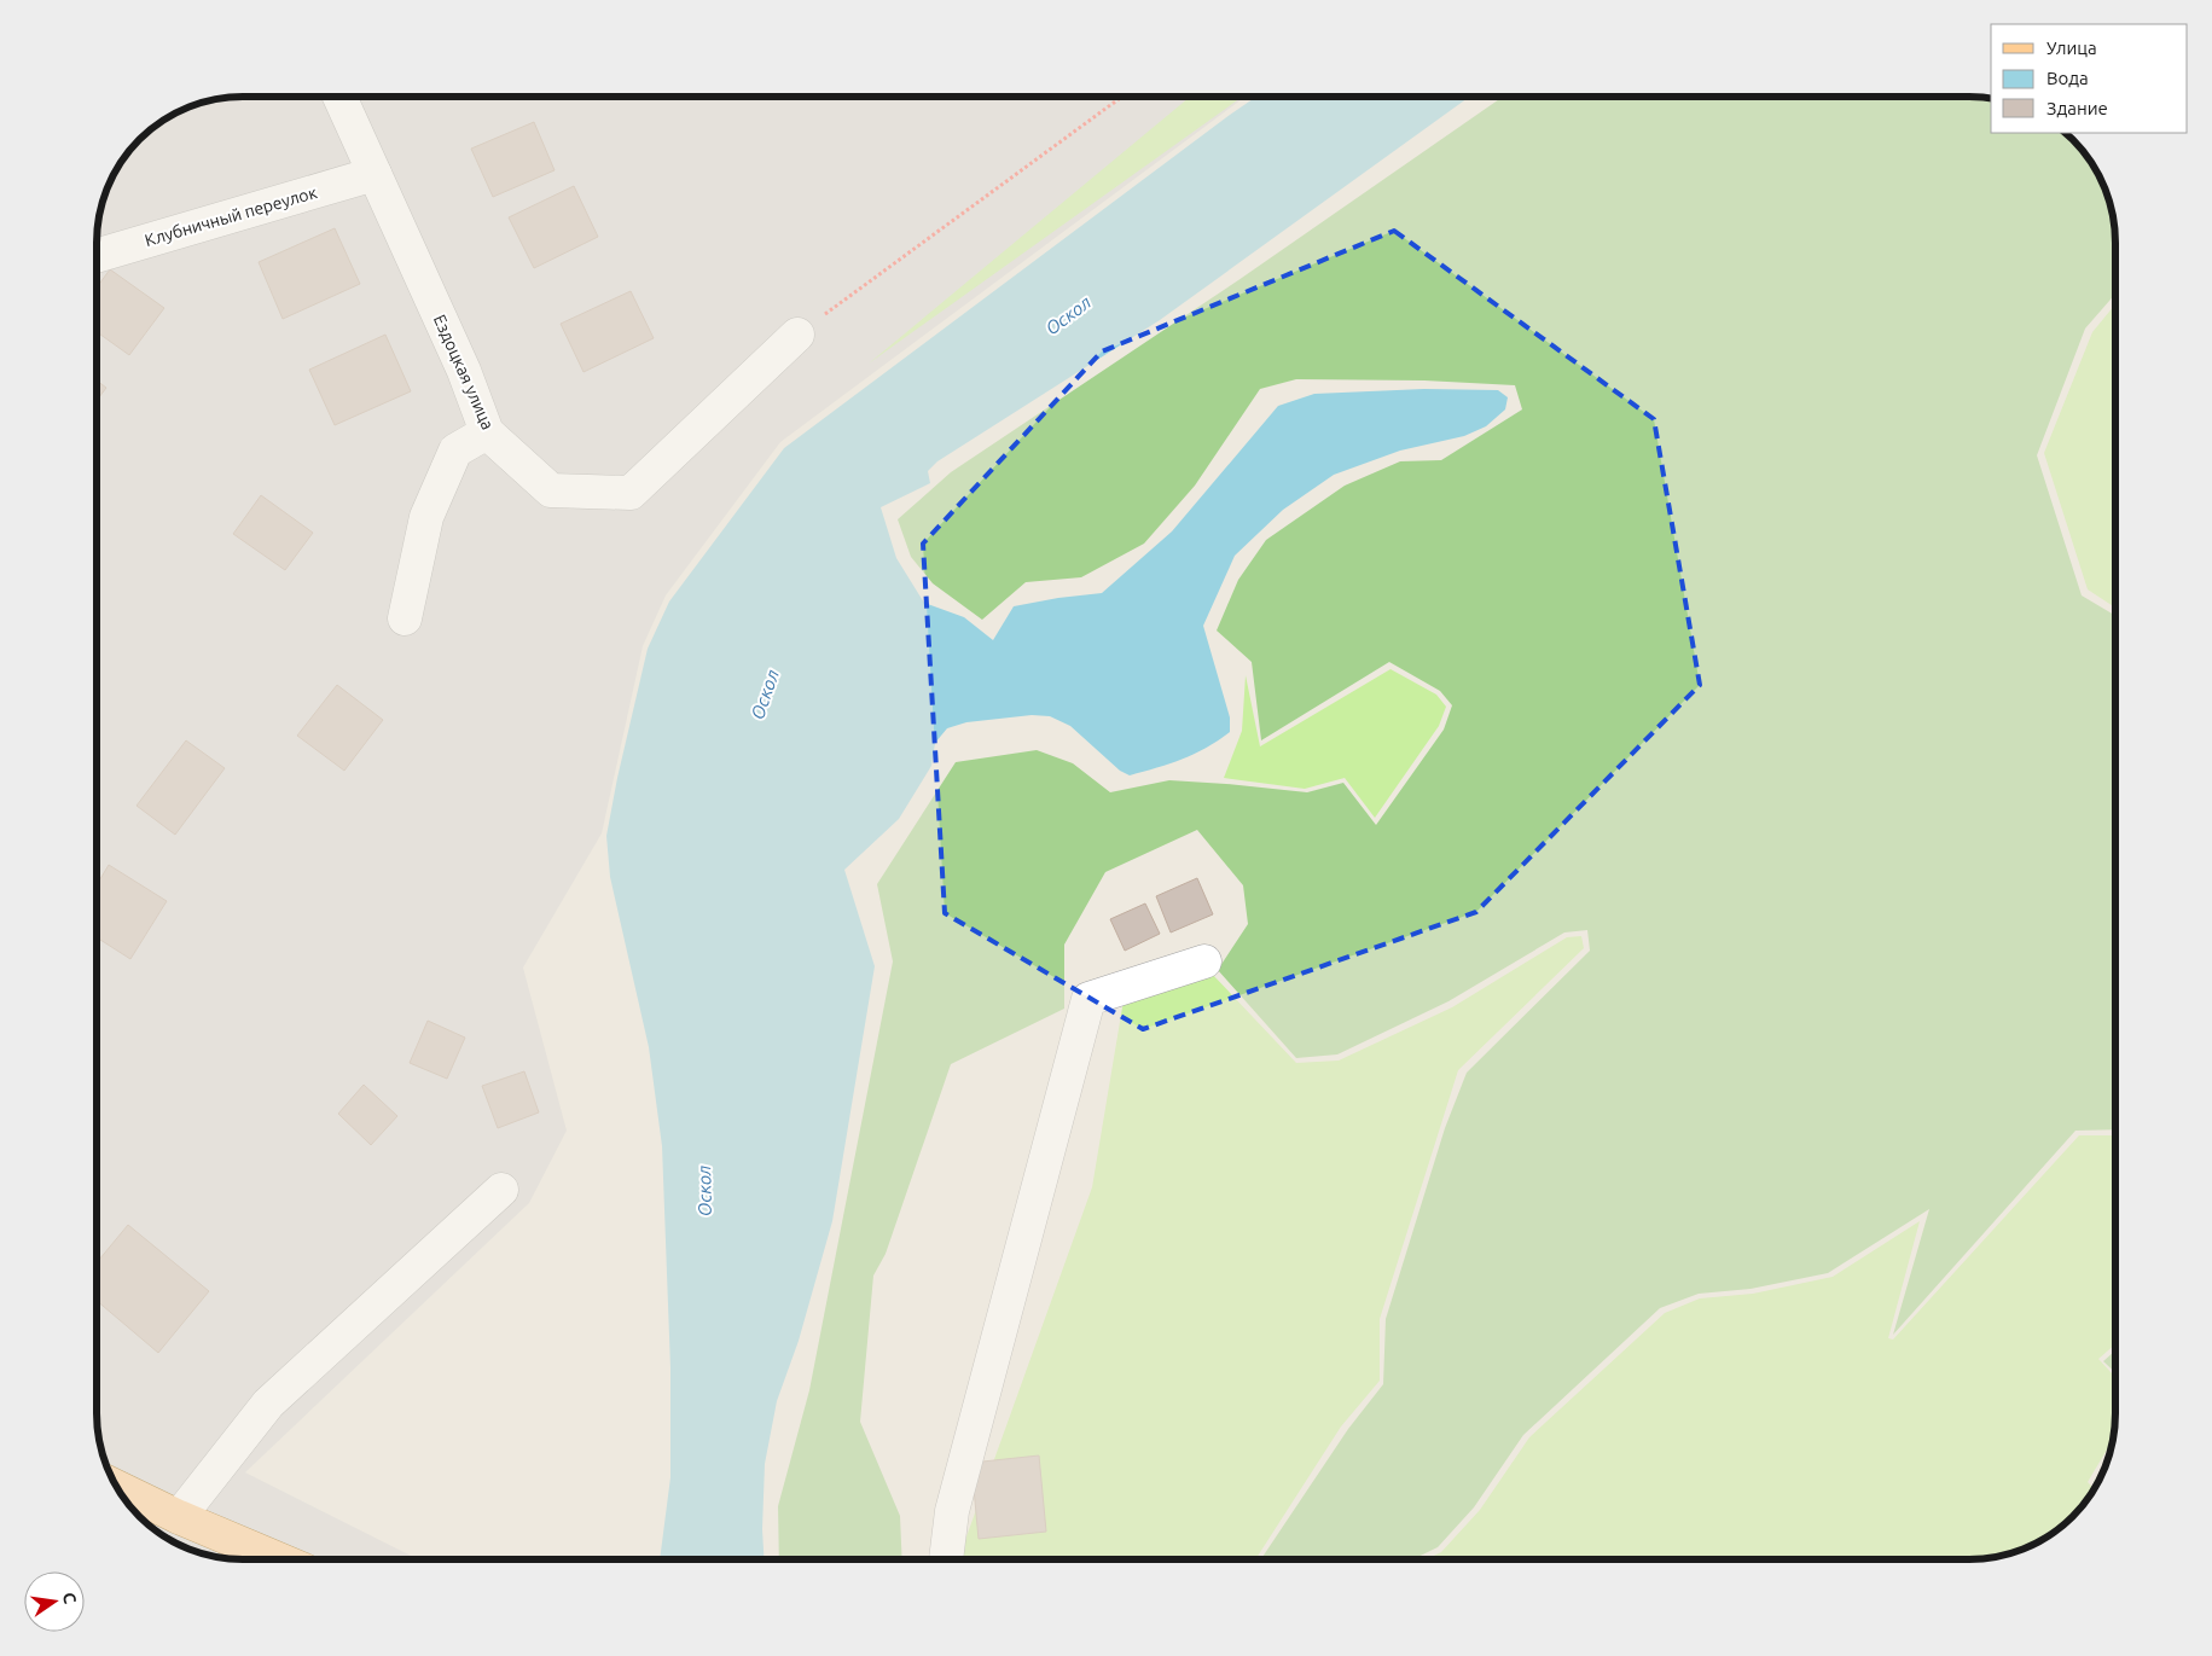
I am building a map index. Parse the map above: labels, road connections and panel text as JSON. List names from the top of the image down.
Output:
{
  "streets": {
    "street": ["Клубничный переулок", "Ездоцкая улица"]
  },
  "crossings": [
    ["Клубничный переулок", "Ездоцкая улица"]
  ],
  "water": ["Оскол"],
  "legend": ["Улица", "Вода", "Здание"],
  "north": "right"
}
